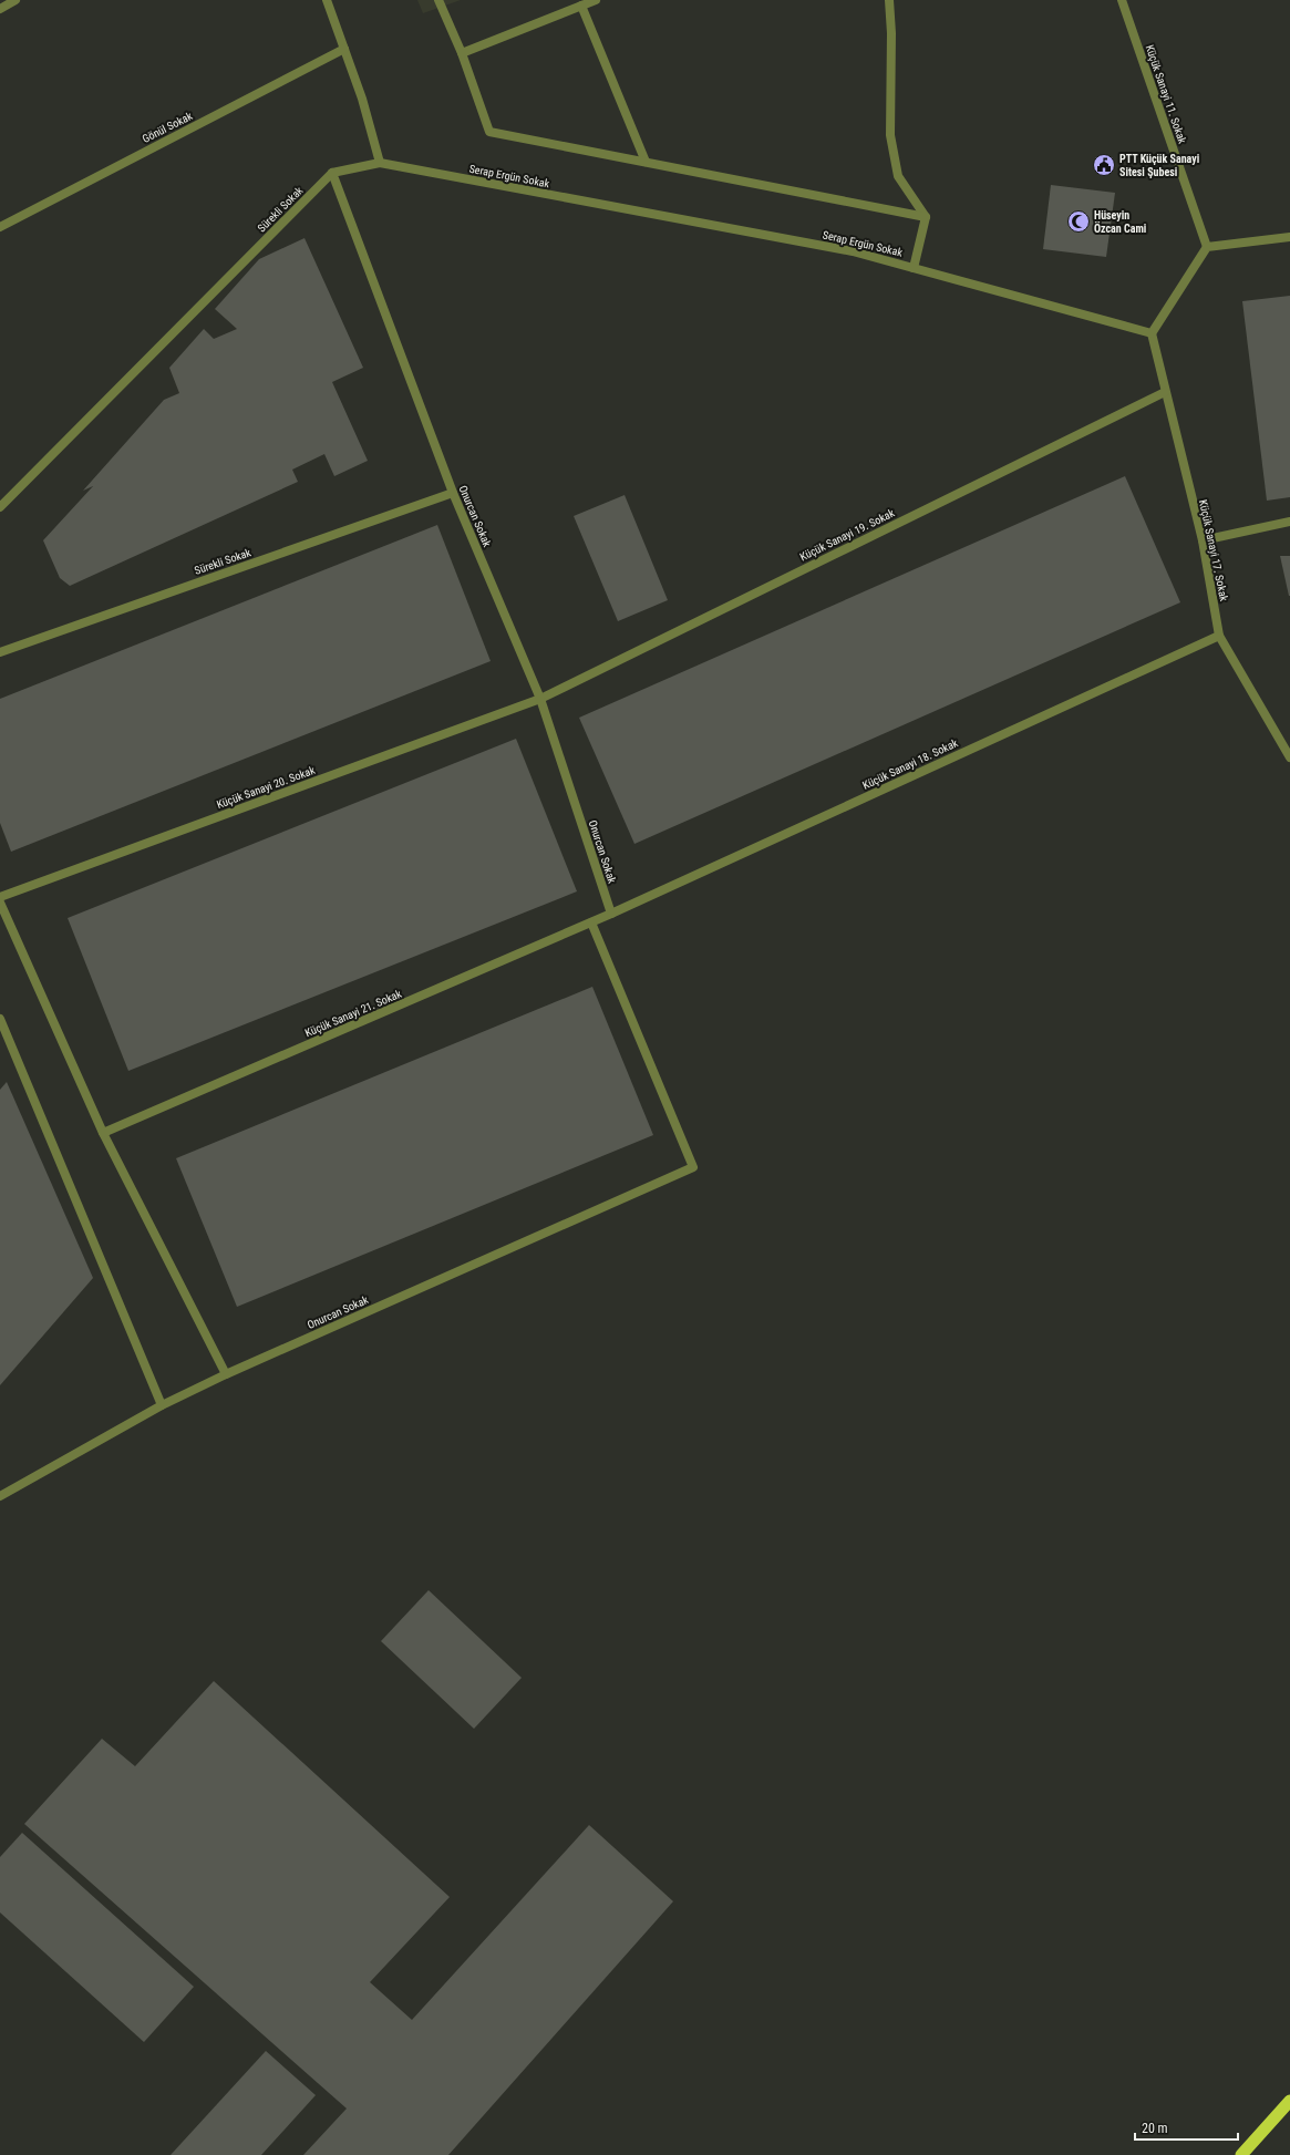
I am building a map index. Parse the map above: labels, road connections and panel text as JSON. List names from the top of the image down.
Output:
{
  "streets": {
    "street": [
      "Küçük Sanayi 11. Sokak",
      "Gönül Sokak",
      "Serap Ergün Sokak",
      "Sürekli Sokak",
      "Onurcan Sokak",
      "Küçük Sanayi 19. Sokak",
      "Küçük Sanayi 17. Sokak",
      "Küçük Sanayi 18. Sokak",
      "Küçük Sanayi 20. Sokak",
      "Küçük Sanayi 21. Sokak"
    ]
  },
  "crossings": [
    ["Serap Ergün Sokak", "Küçük Sanayi 17. Sokak"],
    ["Sürekli Sokak", "Onurcan Sokak"],
    ["Onurcan Sokak", "Küçük Sanayi 19. Sokak"],
    ["Onurcan Sokak", "Küçük Sanayi 18. Sokak"],
    ["Onurcan Sokak", "Küçük Sanayi 20. Sokak"],
    ["Onurcan Sokak", "Küçük Sanayi 21. Sokak"],
    ["Küçük Sanayi 19. Sokak", "Küçük Sanayi 17. Sokak"],
    ["Küçük Sanayi 19. Sokak", "Küçük Sanayi 20. Sokak"],
    ["Küçük Sanayi 17. Sokak", "Küçük Sanayi 18. Sokak"],
    ["Küçük Sanayi 18. Sokak", "Küçük Sanayi 21. Sokak"]
  ],
  "places": {
    "public building": ["PTT Küçük Sanayi Sitesi Şubesi"],
    "mosque": ["Hüseyin Özcan Cami"]
  },
  "scale_bar": "20 m"
}
